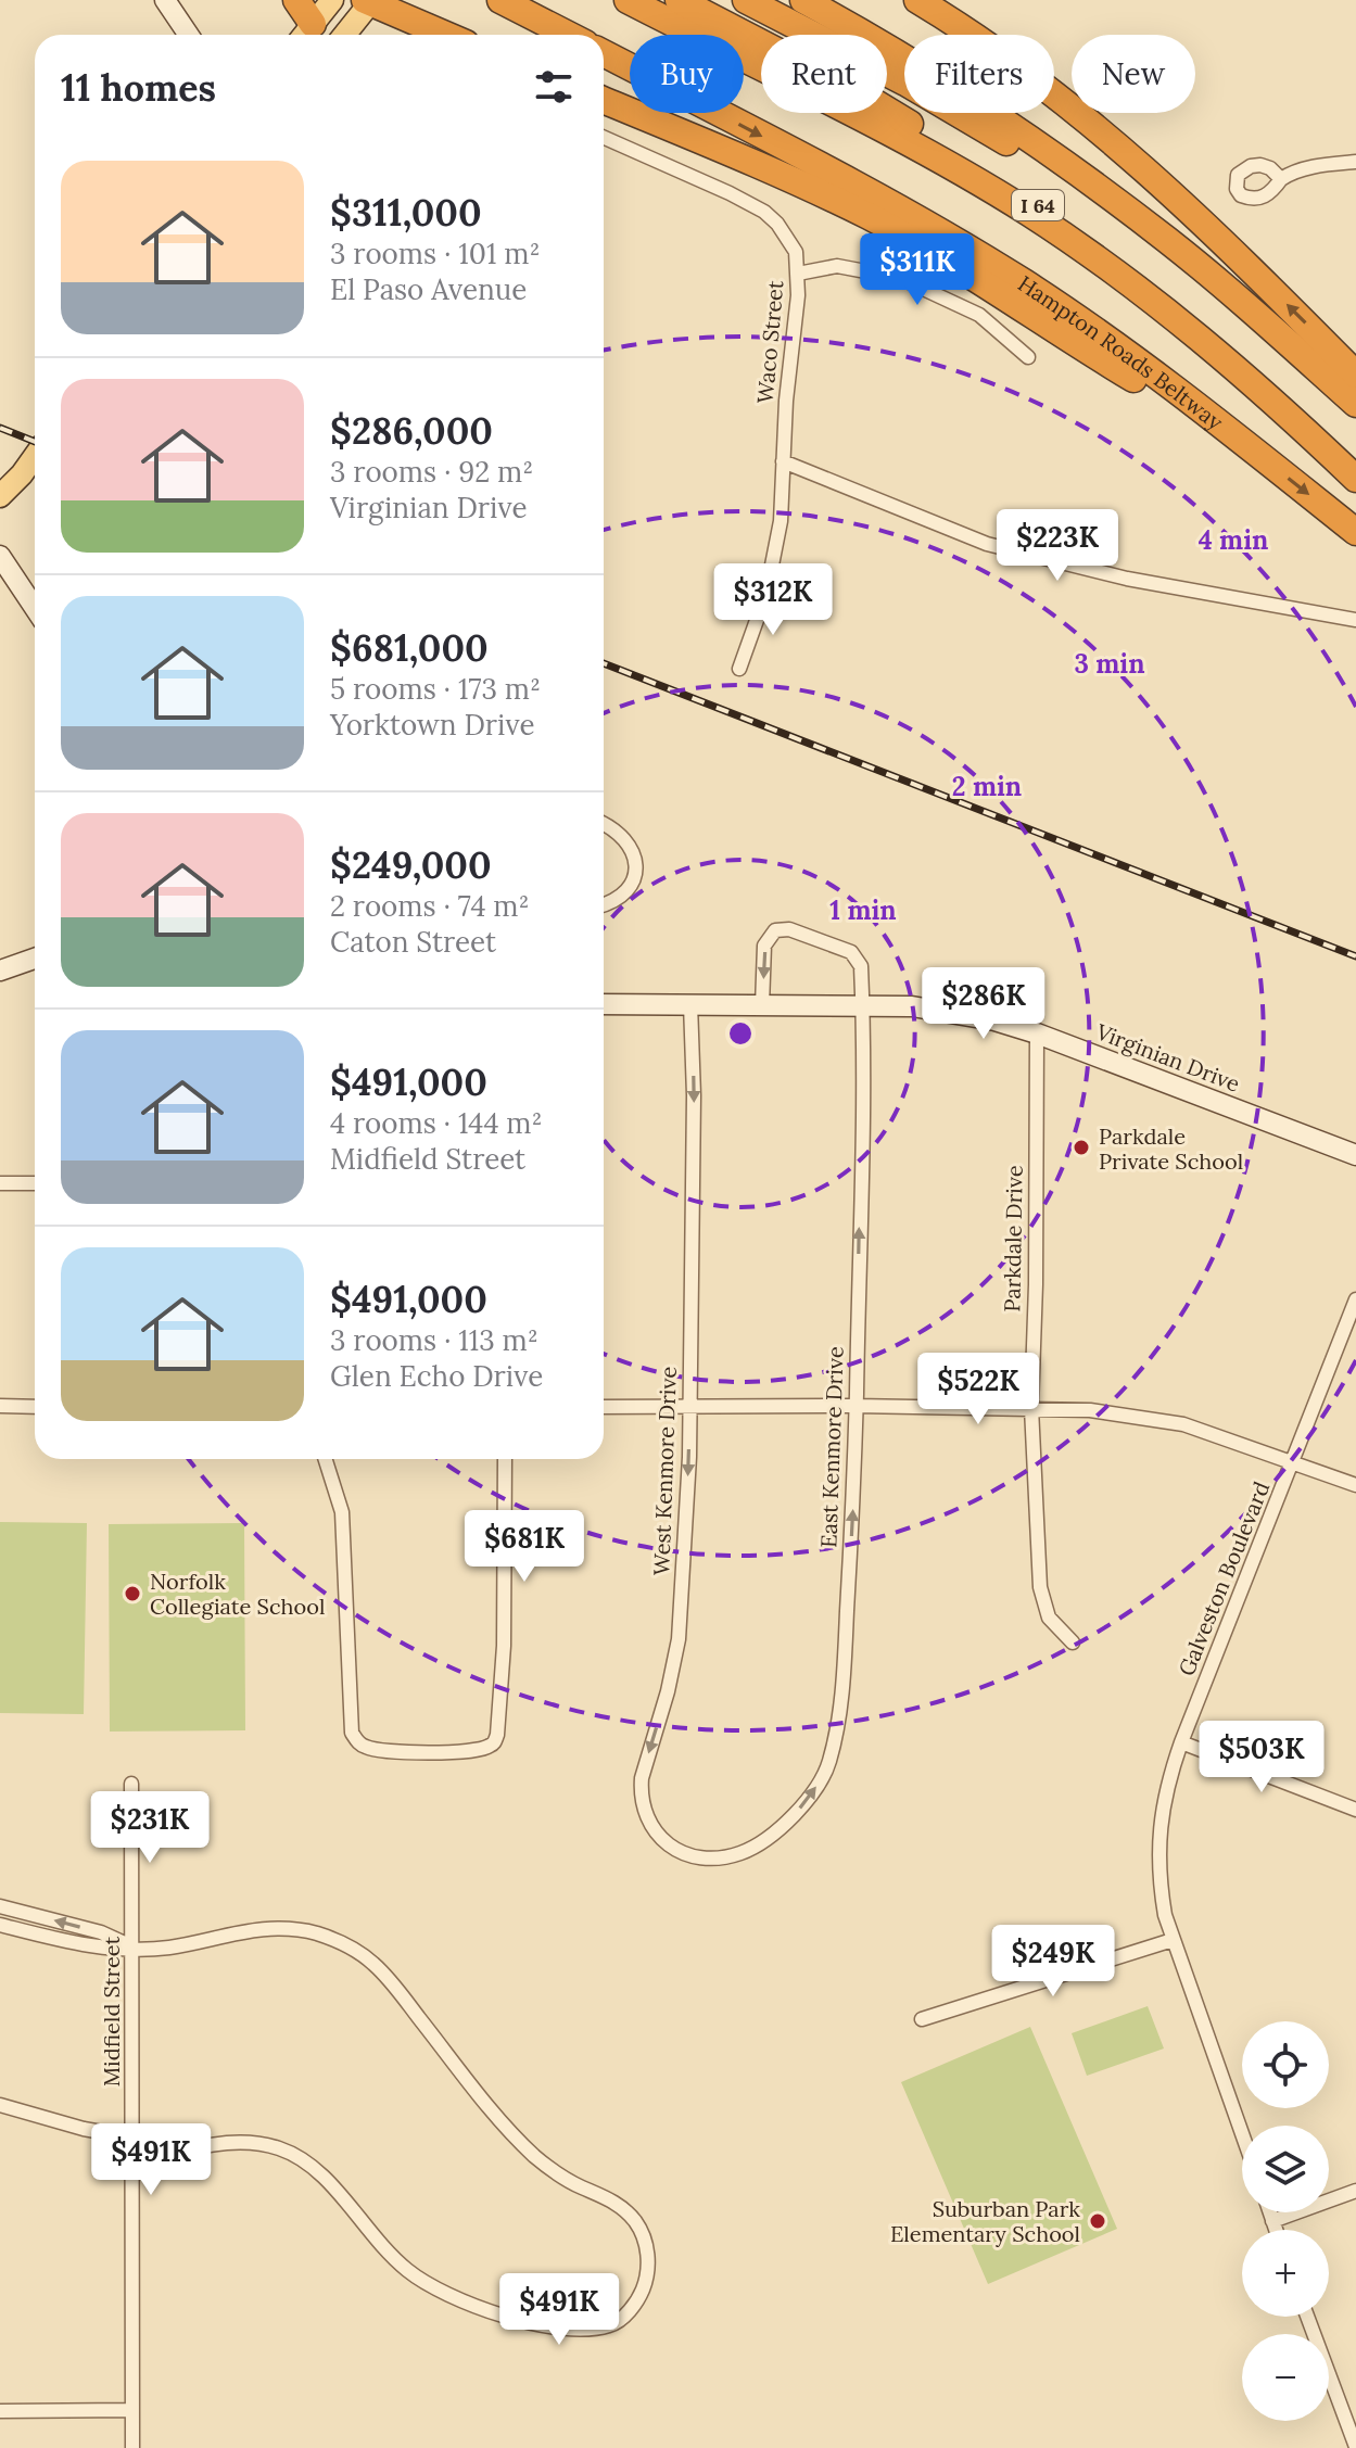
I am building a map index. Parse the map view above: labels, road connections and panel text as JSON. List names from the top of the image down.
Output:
{
  "streets": {
    "highway": ["I 64", "Hampton Roads Beltway"],
    "street": [
      "Waco Street",
      "Virginian Drive",
      "Parkdale Drive",
      "East Kenmore Drive",
      "West Kenmore Drive",
      "Galveston Boulevard",
      "Midfield Street"
    ]
  },
  "crossings": [
    ["Virginian Drive", "Parkdale Drive"],
    ["Virginian Drive", "East Kenmore Drive"],
    ["Virginian Drive", "West Kenmore Drive"],
    ["East Kenmore Drive", "West Kenmore Drive"]
  ],
  "one_way": ["West Kenmore Drive"],
  "places": ["Parkdale Private School", "Norfolk Collegiate School", "Suburban Park Elementary School"],
  "page": {
    "chip": [
      "Buy",
      "Rent",
      "Filters",
      "New"
    ],
    "heading": "11 homes",
    "list": [
      {
        "name": "$311,000",
        "note": "3 rooms · 101 m² · El Paso Avenue"
      },
      {
        "name": "$286,000",
        "note": "3 rooms · 92 m² · Virginian Drive"
      },
      {
        "name": "$681,000",
        "note": "5 rooms · 173 m² · Yorktown Drive"
      },
      {
        "name": "$249,000",
        "note": "2 rooms · 74 m² · Caton Street"
      },
      {
        "name": "$491,000",
        "note": "4 rooms · 144 m² · Midfield Street"
      },
      {
        "name": "$491,000",
        "note": "3 rooms · 113 m² · Glen Echo Drive"
      }
    ],
    "price": [
      "$311K",
      "$223K",
      "$312K",
      "$286K",
      "$522K",
      "$681K",
      "$503K",
      "$231K",
      "$249K",
      "$491K",
      "$491K"
    ],
    "map_buttons": ["+", "−"]
  },
  "rings": [
    "4 min",
    "3 min",
    "2 min",
    "1 min"
  ]
}
